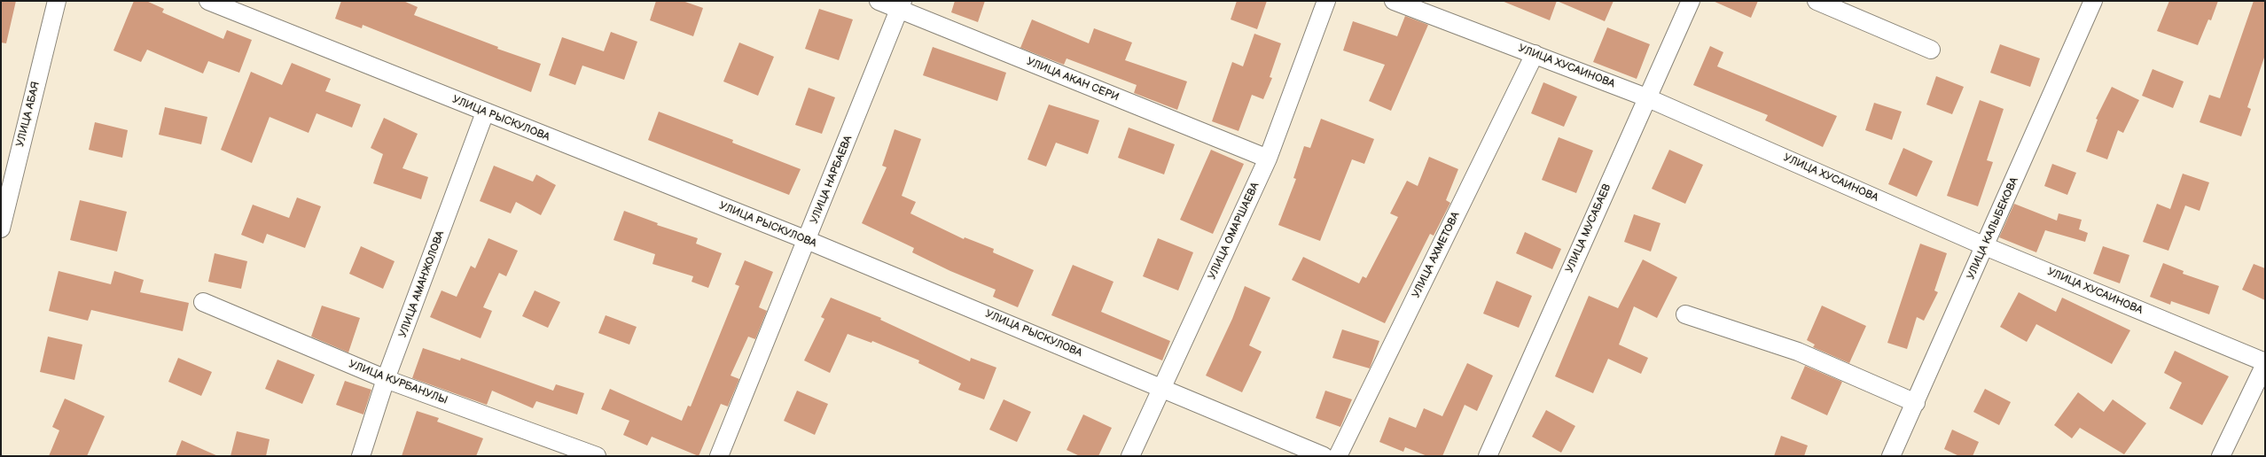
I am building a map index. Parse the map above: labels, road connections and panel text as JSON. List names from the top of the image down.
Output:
{
  "streets": {
    "street": [
      "УЛИЦА ХУСАИНОВА",
      "УЛИЦА АКАН СЕРИ",
      "УЛИЦА АБАЯ",
      "УЛИЦА РЫСКУЛОВА",
      "УЛИЦА НАРБАЕВА",
      "УЛИЦА МУСАБАЕВ",
      "УЛИЦА КАЛЫБЕКОВА",
      "УЛИЦА ОМАРШАЕВА",
      "УЛИЦА АХМЕТОВА",
      "УЛИЦА АМАНЖОЛОВА",
      "УЛИЦА КУРБАНУЛЫ"
    ]
  },
  "crossings": [
    ["УЛИЦА ХУСАИНОВА", "УЛИЦА МУСАБАЕВ"],
    ["УЛИЦА ХУСАИНОВА", "УЛИЦА КАЛЫБЕКОВА"],
    ["УЛИЦА ХУСАИНОВА", "УЛИЦА АХМЕТОВА"],
    ["УЛИЦА АКАН СЕРИ", "УЛИЦА НАРБАЕВА"],
    ["УЛИЦА АКАН СЕРИ", "УЛИЦА ОМАРШАЕВА"],
    ["УЛИЦА РЫСКУЛОВА", "УЛИЦА НАРБАЕВА"],
    ["УЛИЦА РЫСКУЛОВА", "УЛИЦА ОМАРШАЕВА"],
    ["УЛИЦА РЫСКУЛОВА", "УЛИЦА АМАНЖОЛОВА"],
    ["УЛИЦА АМАНЖОЛОВА", "УЛИЦА КУРБАНУЛЫ"]
  ]
}
